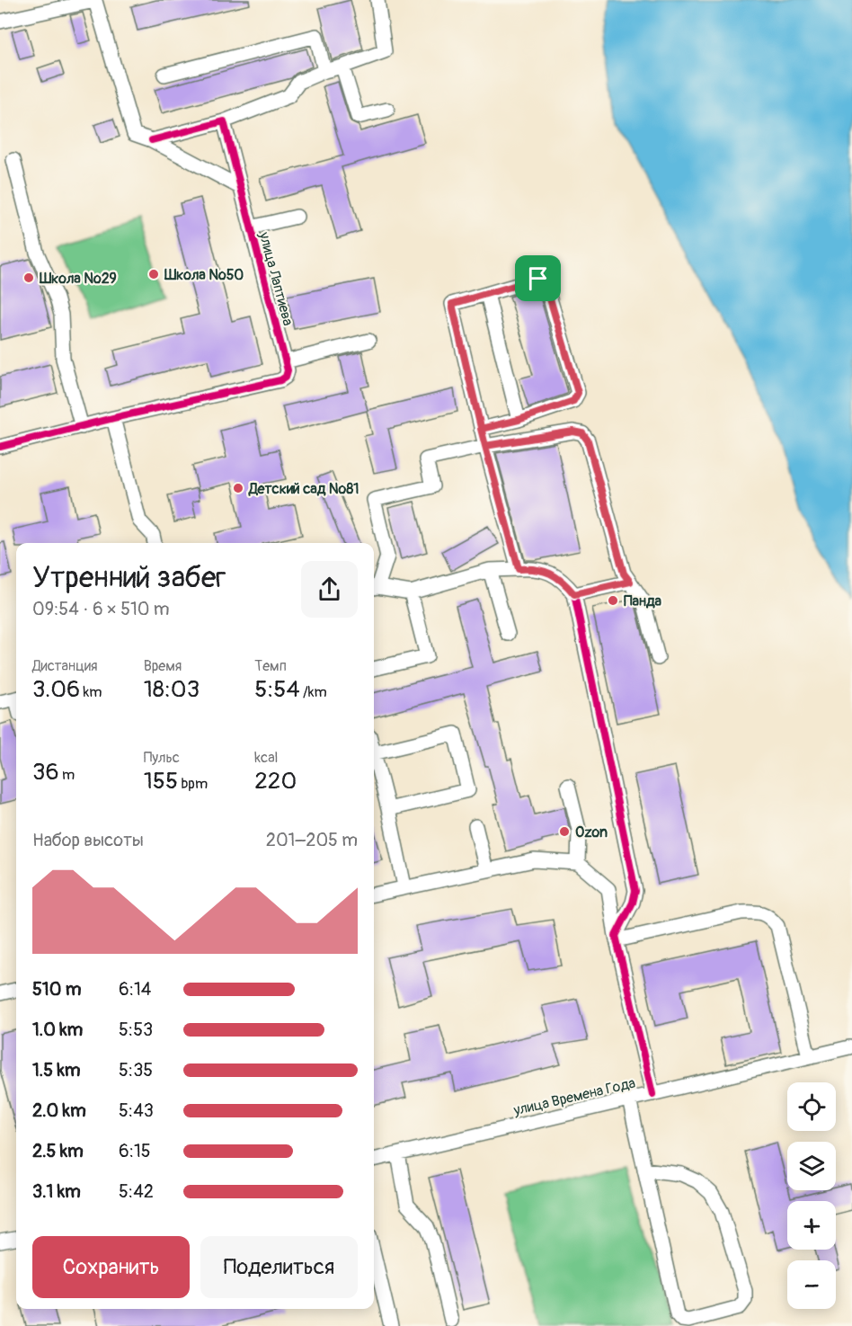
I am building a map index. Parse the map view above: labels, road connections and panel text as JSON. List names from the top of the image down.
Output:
{
  "streets": {
    "street": ["улица Лаптиева", "улица Времена Года"]
  },
  "places": [
    "Школа №50",
    "Школа №29",
    "Детский сад №81",
    "Панда",
    "Ozon"
  ],
  "page": {
    "heading": ["Утренний забег", "09:54 · 6 × 510 m"],
    "stats": [
      ["Дистанция", "3.06 km"],
      ["Время", "18:03"],
      ["Темп", "5:54 /km"],
      ["36 m"],
      ["Пульс", "155 bpm"],
      ["kcal", "220"]
    ],
    "chart": ["Набор высоты", "201–205 m"],
    "list": [
      {
        "name": "510 m",
        "note": "6:14"
      },
      {
        "name": "1.0 km",
        "note": "5:53"
      },
      {
        "name": "1.5 km",
        "note": "5:35"
      },
      {
        "name": "2.0 km",
        "note": "5:43"
      },
      {
        "name": "2.5 km",
        "note": "6:15"
      },
      {
        "name": "3.1 km",
        "note": "5:42"
      }
    ],
    "map_buttons": ["+", "−"],
    "buttons": ["Сохранить", "Поделиться"]
  }
}
